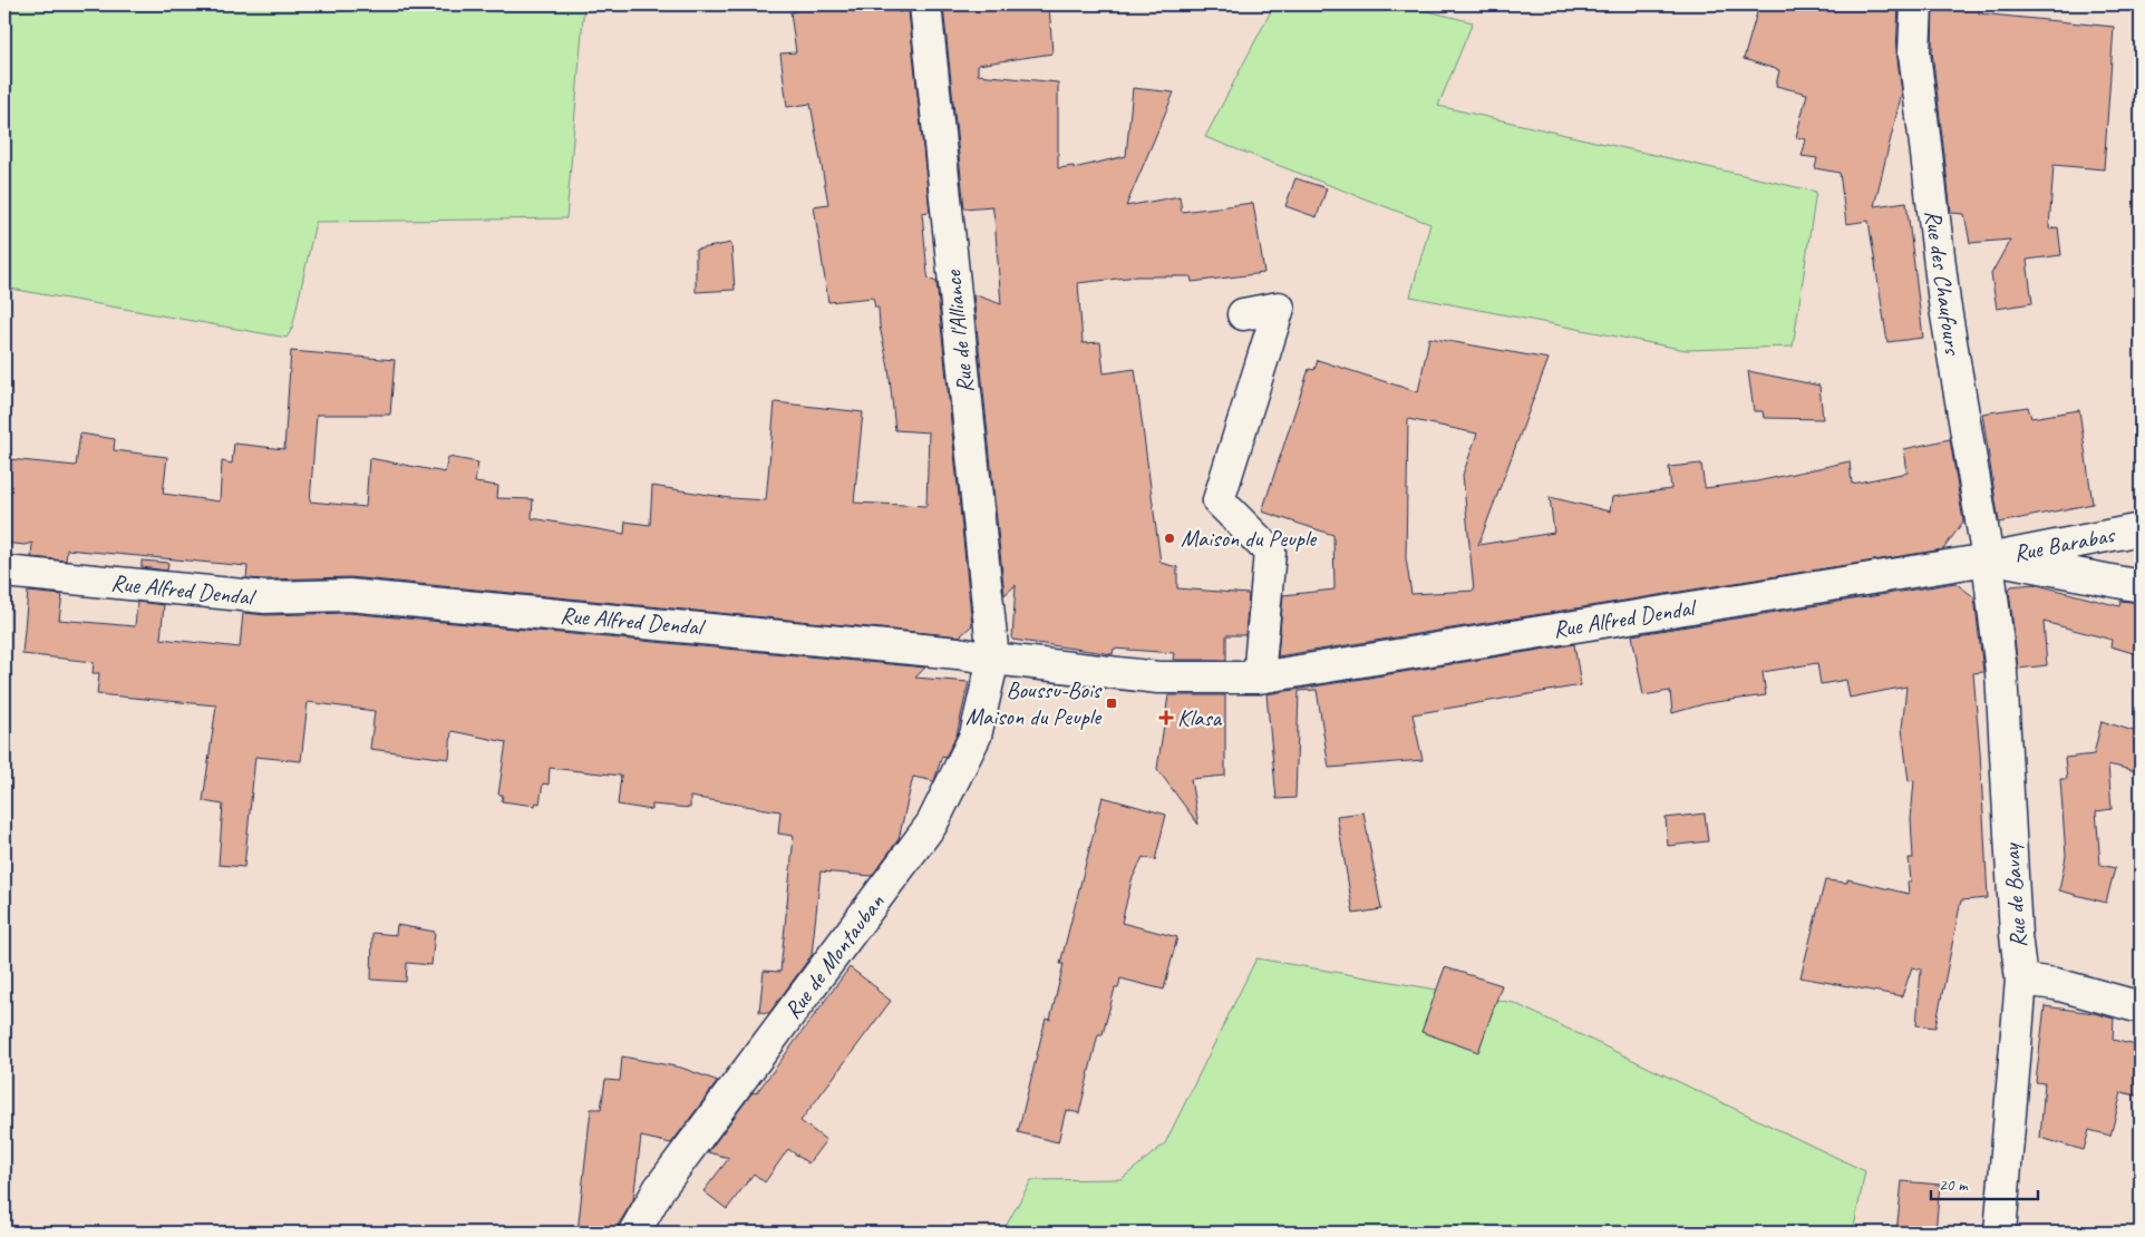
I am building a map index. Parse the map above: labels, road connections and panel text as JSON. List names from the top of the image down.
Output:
{
  "streets": {
    "street": [
      "Rue des Chaufours",
      "Rue de l'Alliance",
      "Rue Barabas",
      "Rue Alfred Dendal",
      "Rue de Bavay",
      "Rue de Montauban"
    ]
  },
  "crossings": [
    ["Rue des Chaufours", "Rue Barabas"],
    ["Rue des Chaufours", "Rue Alfred Dendal"],
    ["Rue des Chaufours", "Rue de Bavay"],
    ["Rue de l'Alliance", "Rue Alfred Dendal"],
    ["Rue de l'Alliance", "Rue de Montauban"],
    ["Rue Barabas", "Rue Alfred Dendal"],
    ["Rue Barabas", "Rue de Bavay"],
    ["Rue Alfred Dendal", "Rue de Bavay"],
    ["Rue Alfred Dendal", "Rue de Montauban"]
  ],
  "places": {
    "other": ["Maison du Peuple"],
    "transit": ["Boussu-Bois Maison du Peuple"],
    "health": ["Klasa"]
  },
  "scale_bar": "20 m"
}
